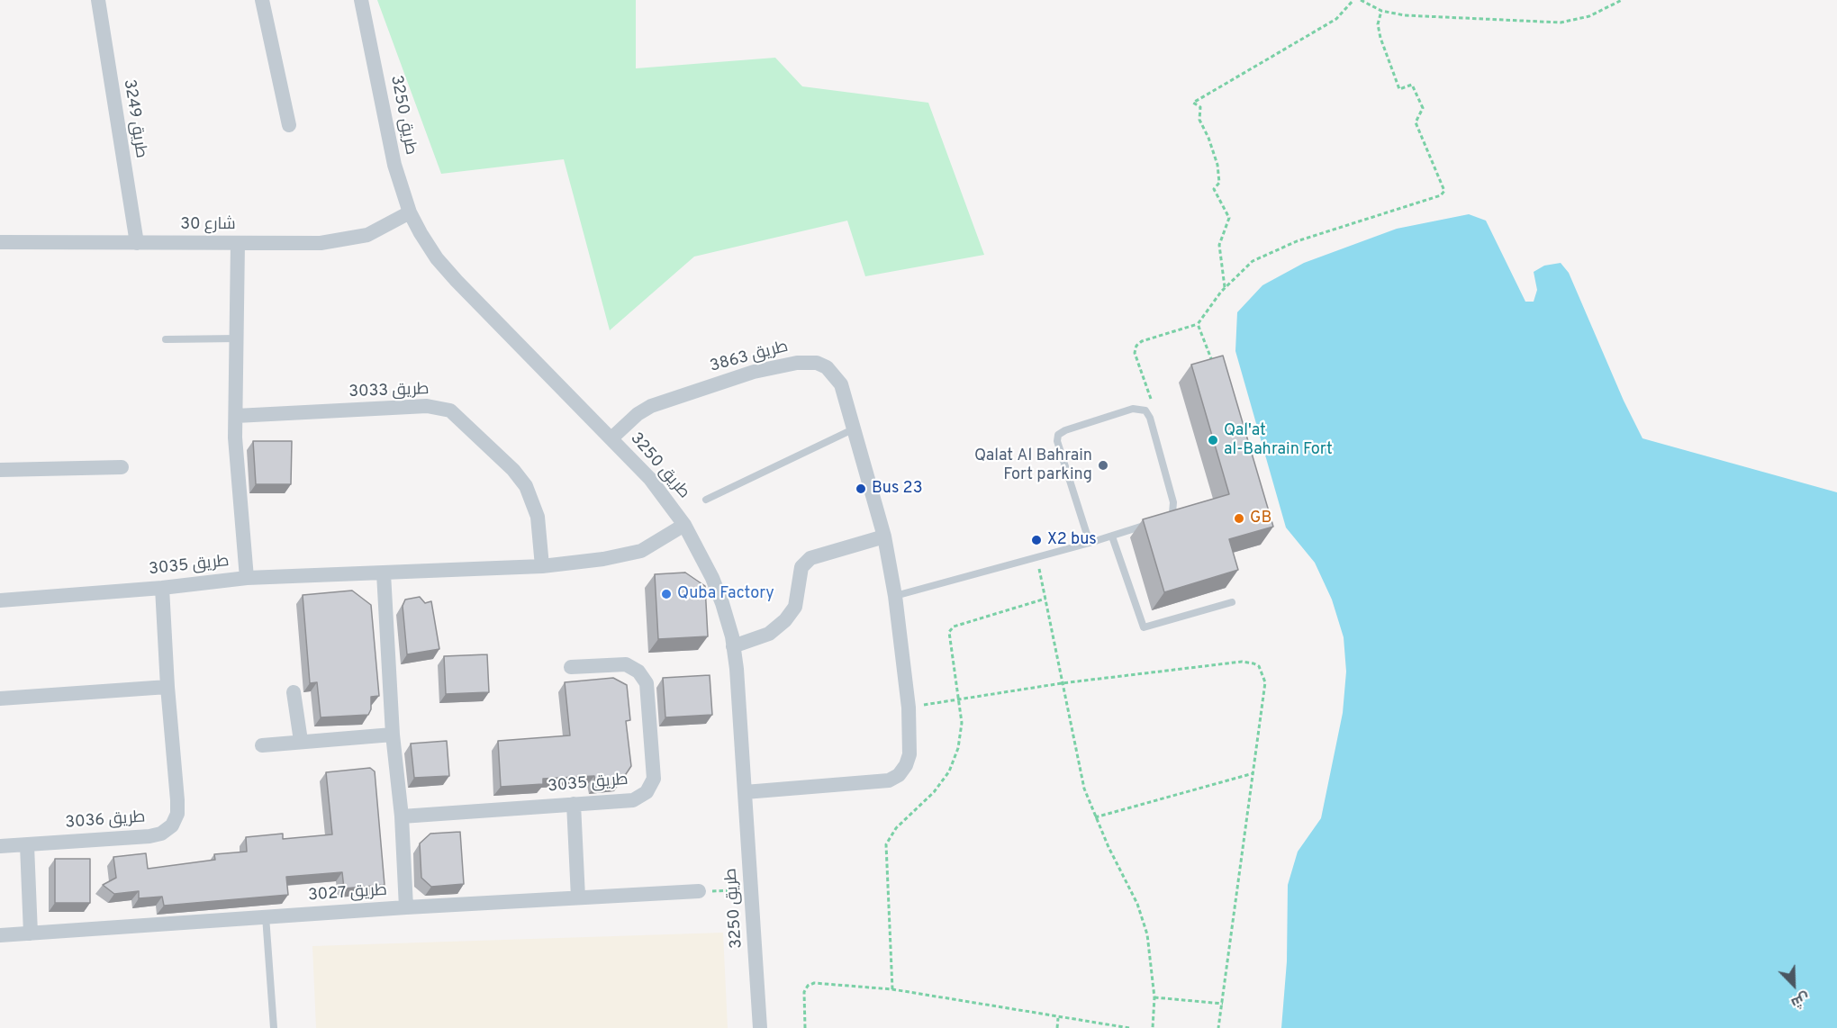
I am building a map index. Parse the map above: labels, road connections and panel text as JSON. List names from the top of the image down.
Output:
{
  "streets": {
    "street": [
      "طريق 3250",
      "طريق 3249",
      "شارع 30",
      "طريق 3863",
      "طريق 3033",
      "طريق 3035",
      "طريق 3036",
      "طريق 3027"
    ]
  },
  "crossings": [
    ["طريق 3250", "شارع 30"],
    ["طريق 3250", "طريق 3863"],
    ["طريق 3250", "طريق 3035"],
    ["طريق 3249", "شارع 30"],
    ["طريق 3033", "طريق 3035"],
    ["طريق 3035", "طريق 3036"]
  ],
  "places": [
    "Qal'at al-Bahrain Fort",
    "Qalat Al Bahrain Fort parking",
    "Bus 23",
    "GB",
    "X2 bus",
    "Quba Factory"
  ],
  "north": "bottom right"
}
